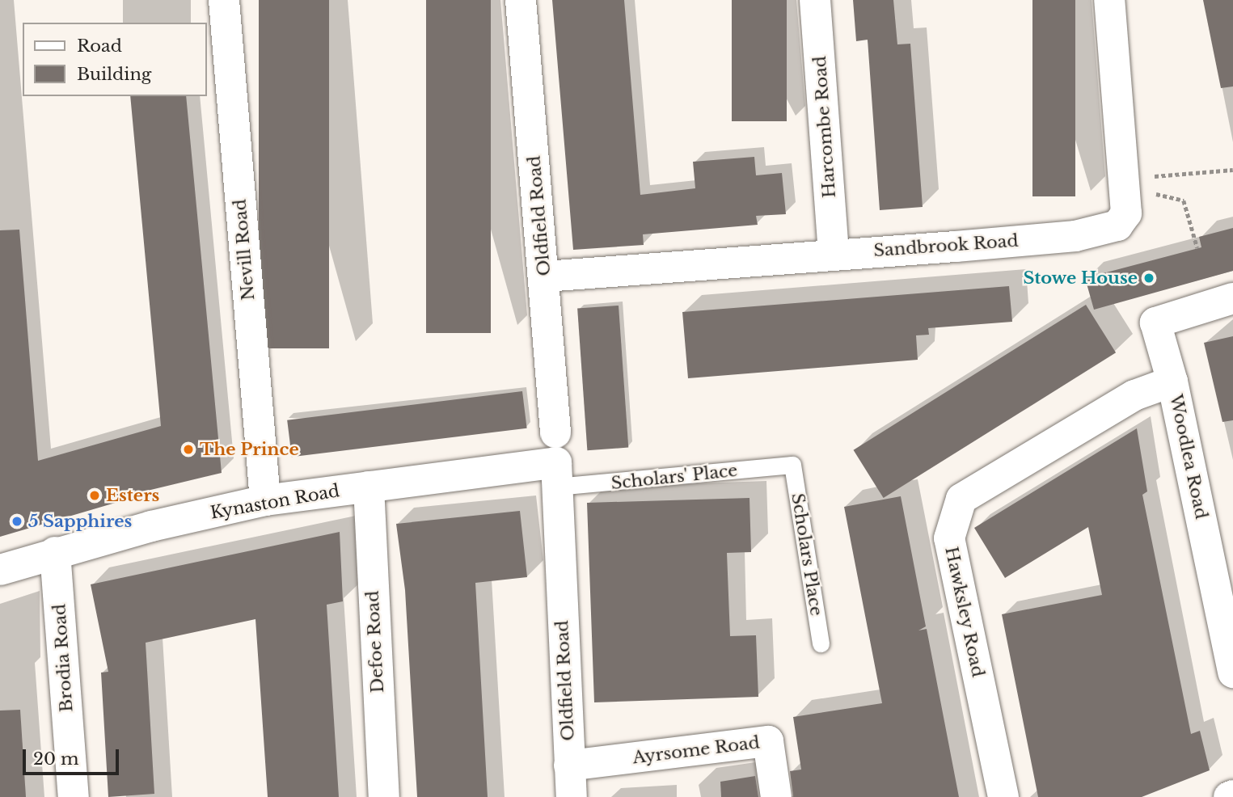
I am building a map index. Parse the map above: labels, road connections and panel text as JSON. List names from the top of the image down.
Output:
{
  "streets": {
    "street": [
      "Harcombe Road",
      "Oldfield Road",
      "Sandbrook Road",
      "Nevill Road",
      "Woodlea Road",
      "Kynaston Road",
      "Hawksley Road",
      "Defoe Road",
      "Brodia Road",
      "Ayrsome Road"
    ],
    "lane": ["Scholars' Place", "Scholars Place"]
  },
  "crossings": [
    ["Harcombe Road", "Sandbrook Road"],
    ["Oldfield Road", "Sandbrook Road"],
    ["Oldfield Road", "Scholars' Place"],
    ["Oldfield Road", "Kynaston Road"],
    ["Oldfield Road", "Ayrsome Road"],
    ["Nevill Road", "Kynaston Road"],
    ["Woodlea Road", "Hawksley Road"],
    ["Scholars' Place", "Kynaston Road"],
    ["Scholars' Place", "Scholars Place"],
    ["Kynaston Road", "Defoe Road"],
    ["Kynaston Road", "Brodia Road"]
  ],
  "places": [
    "Stowe House",
    "The Prince",
    "Esters",
    "5 Sapphires"
  ],
  "legend": ["Road", "Building"],
  "scale_bar": "20 m"
}
